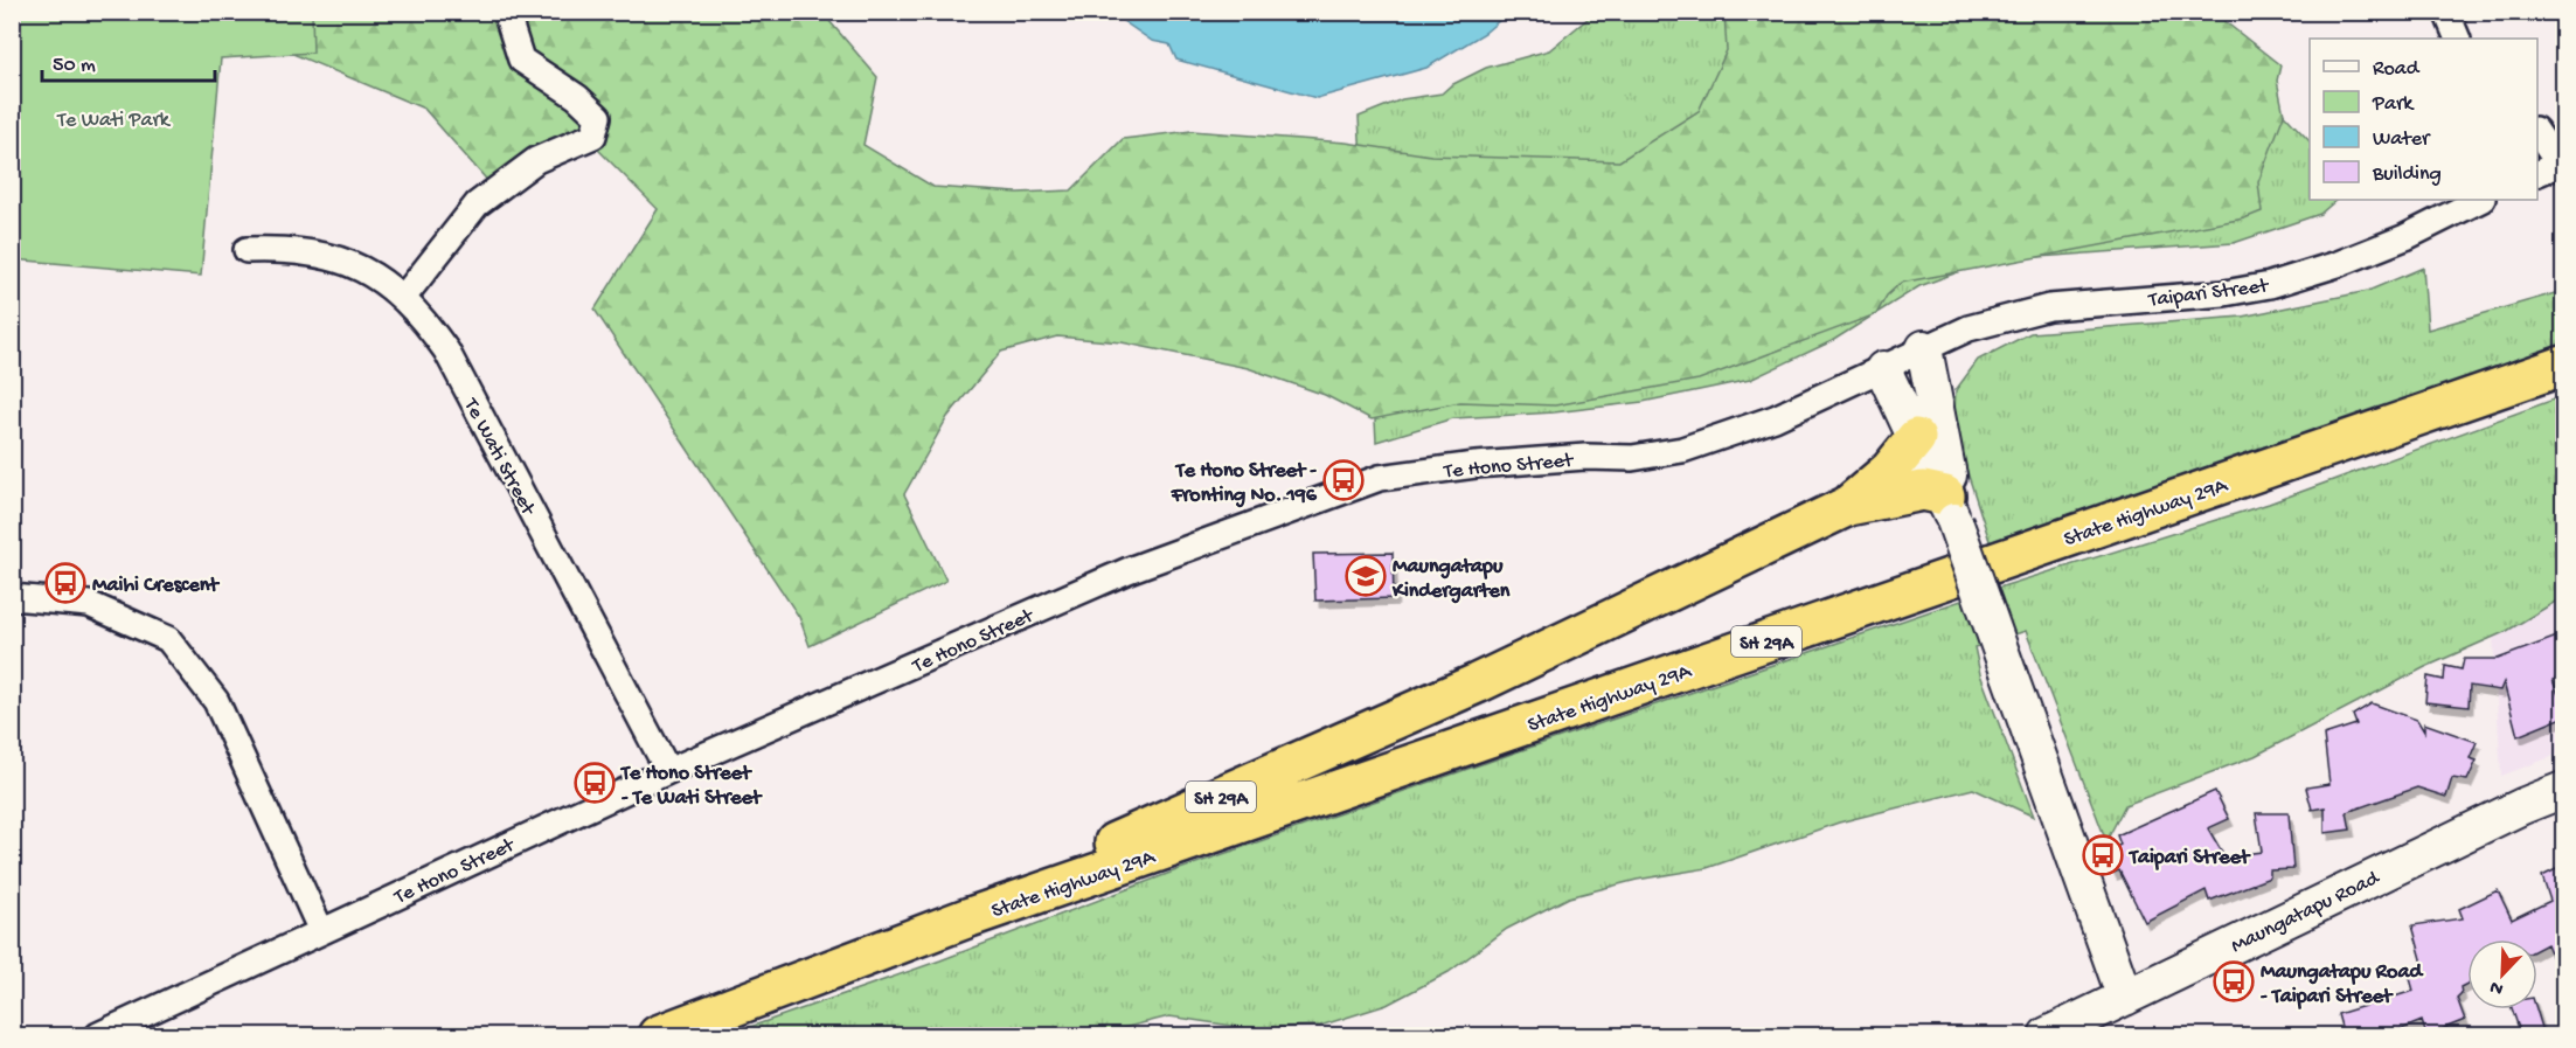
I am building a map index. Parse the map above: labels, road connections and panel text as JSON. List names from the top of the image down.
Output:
{
  "streets": {
    "highway": ["State Highway 29A", "SH 29A"],
    "street": [
      "Taipari Street",
      "Te Wati Street",
      "Te Hono Street",
      "Maungatapu Road"
    ]
  },
  "crossings": [
    ["Taipari Street", "Te Hono Street"],
    ["Te Wati Street", "Te Hono Street"],
    ["State Highway 29A", "SH 29A"]
  ],
  "parks": ["Te Wati Park"],
  "places": {
    "bus stop": [
      "Te Hono Street - Fronting No. 196",
      "Maihi Crescent",
      "Te Hono Street - Te Wati Street",
      "Taipari Street",
      "Maungatapu Road - Taipari Street"
    ],
    "school or university": ["Maungatapu Kindergarten"]
  },
  "legend": [
    "Road",
    "Park",
    "Water",
    "Building"
  ],
  "scale_bar": "50 m",
  "north": "bottom left"
}
